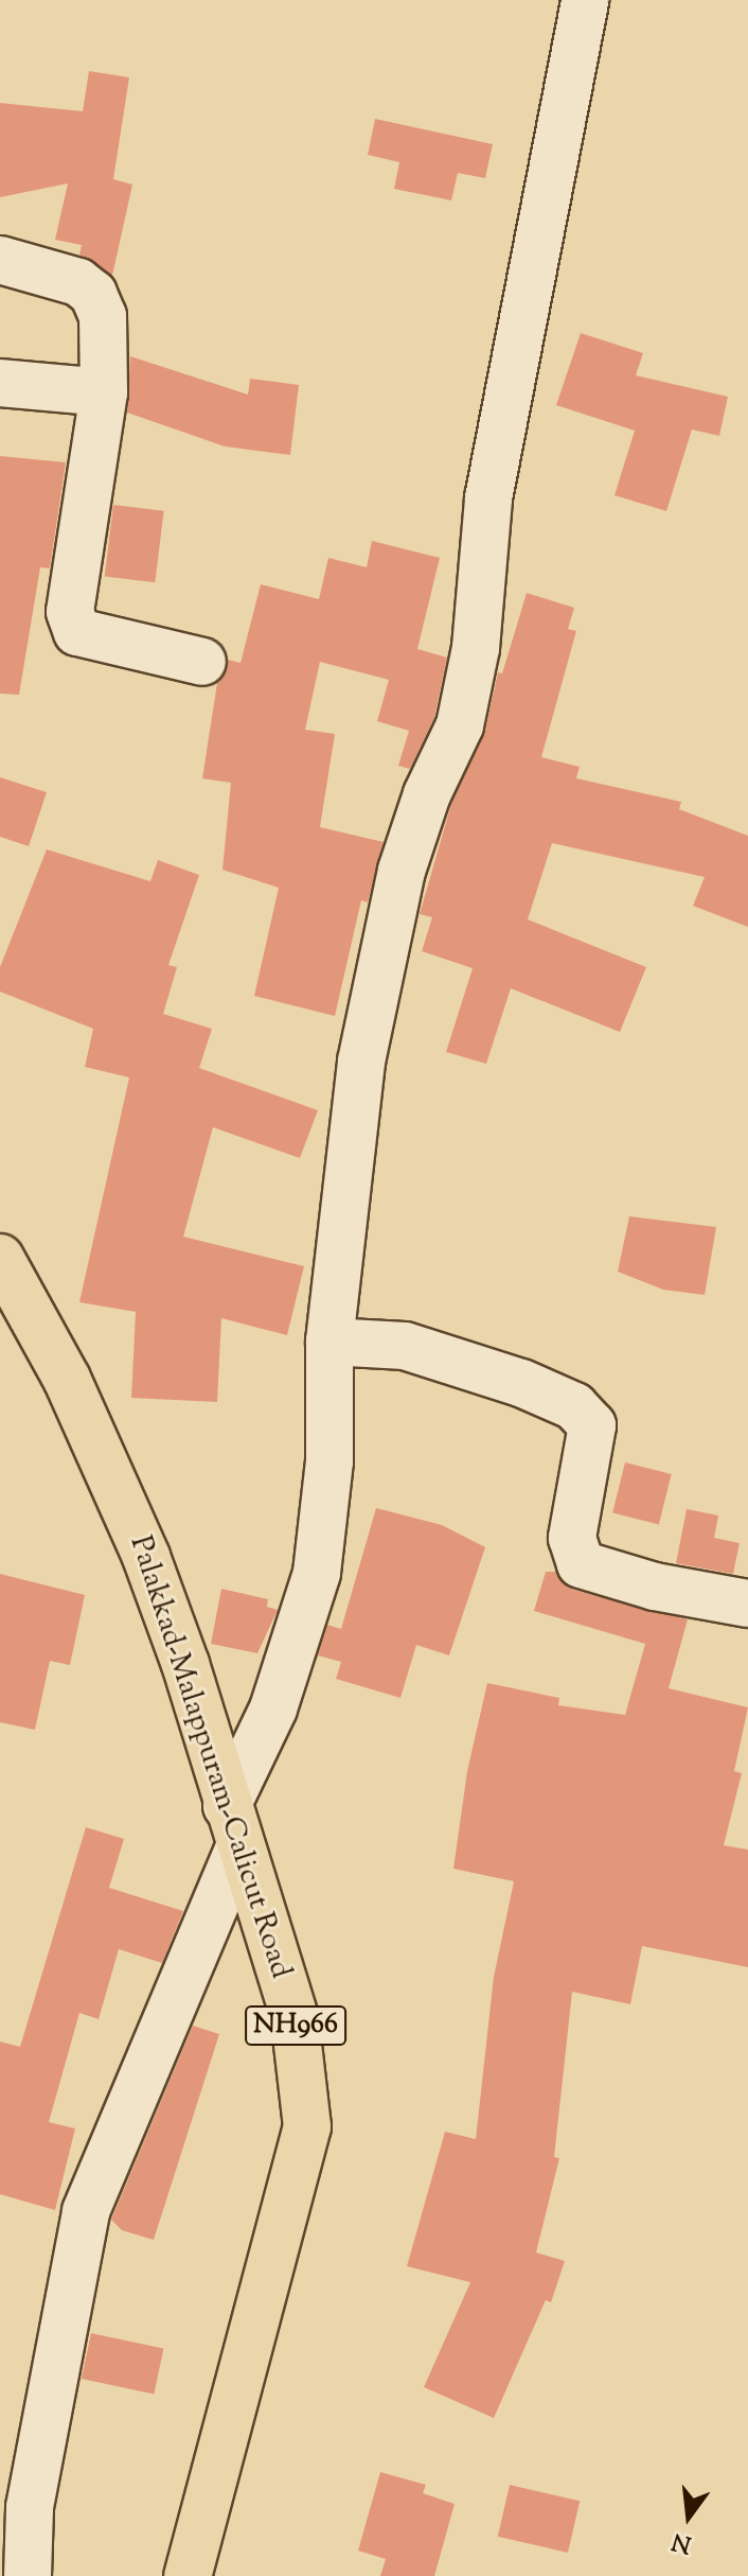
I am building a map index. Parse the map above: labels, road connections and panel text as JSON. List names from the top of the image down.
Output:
{
  "streets": {
    "highway": ["Palakkad-Malappuram-Calicut Road", "NH966"]
  },
  "north": "bottom"
}
